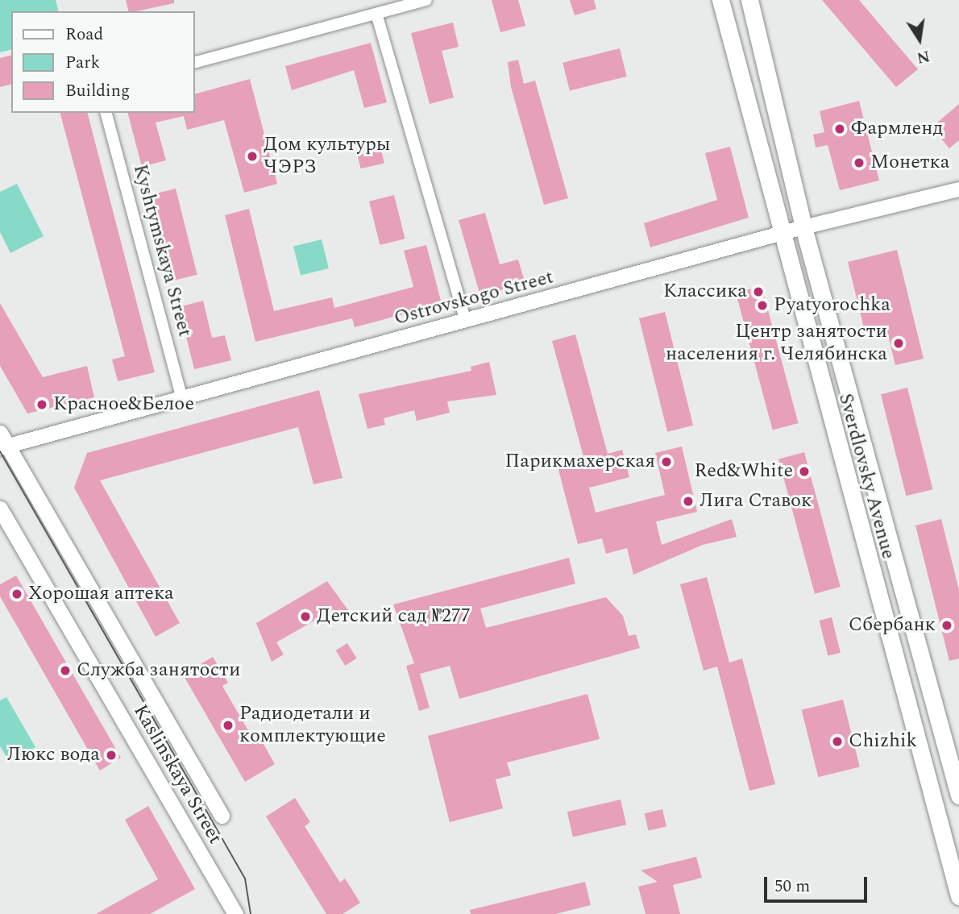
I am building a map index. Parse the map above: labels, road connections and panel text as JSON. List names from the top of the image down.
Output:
{
  "streets": {
    "main road": ["Sverdlovsky Avenue", "Kaslinskaya Street"],
    "street": ["Kyshtymskaya Street", "Ostrovskogo Street"]
  },
  "crossings": [
    ["Kyshtymskaya Street", "Ostrovskogo Street"],
    ["Ostrovskogo Street", "Sverdlovsky Avenue"],
    ["Ostrovskogo Street", "Kaslinskaya Street"]
  ],
  "places": [
    "Фармленд",
    "Дом культуры ЧЭРЗ",
    "Монетка",
    "Классика",
    "Pyatyorochka",
    "Центр занятости населения г. Челябинска",
    "Красное&Белое",
    "Парикмахерская",
    "Red&White",
    "Лига Ставок",
    "Хорошая аптека",
    "Детский сад №277",
    "Сбербанк",
    "Служба занятости",
    "Радиодетали и комплектующие",
    "Chizhik",
    "Люкс вода"
  ],
  "legend": ["Road", "Park", "Building"],
  "scale_bar": "50 m",
  "north": "bottom"
}
